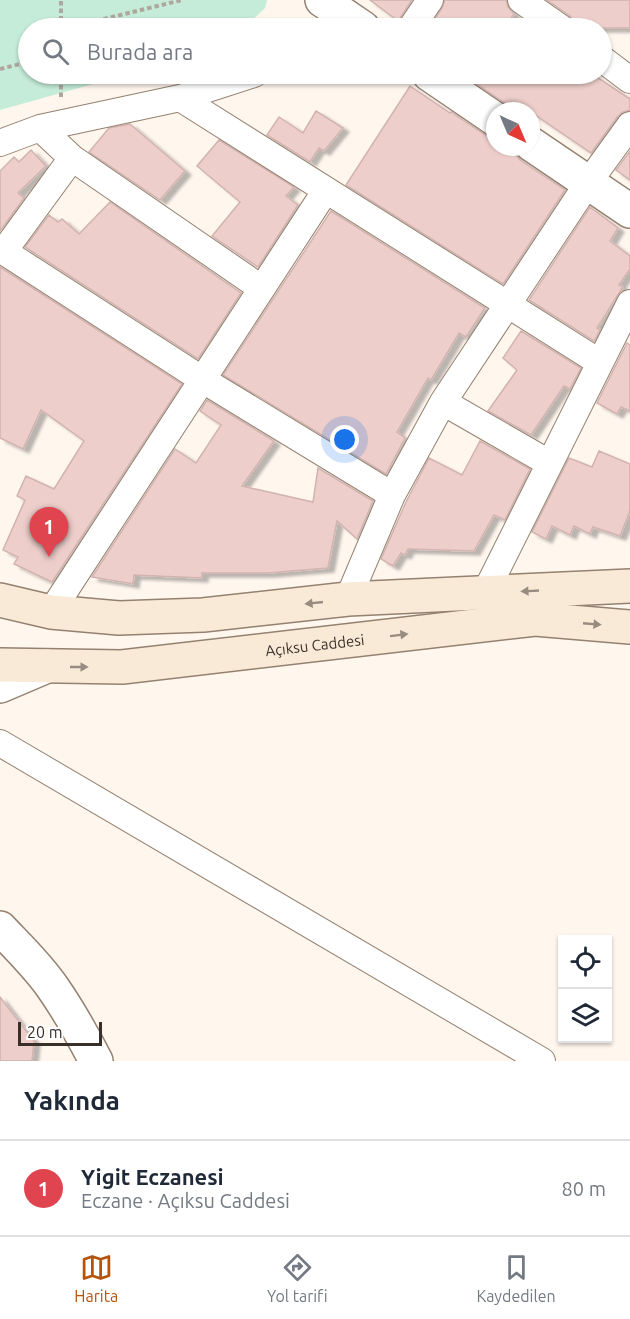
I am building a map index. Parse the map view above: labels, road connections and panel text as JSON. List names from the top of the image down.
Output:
{
  "streets": {
    "main road": ["Açıksu Caddesi"]
  },
  "scale_bar": "20 m",
  "north": "bottom right",
  "page": {
    "search": "Burada ara",
    "pins": "1",
    "scale": "20 m",
    "heading": "Yakında",
    "list": [
      {
        "mark": "1",
        "name": "Yigit Eczanesi",
        "note": "Eczane · Açıksu Caddesi",
        "value": "80 m"
      }
    ],
    "nav": ["Harita", "Yol tarifi", "Kaydedilen"]
  }
}
